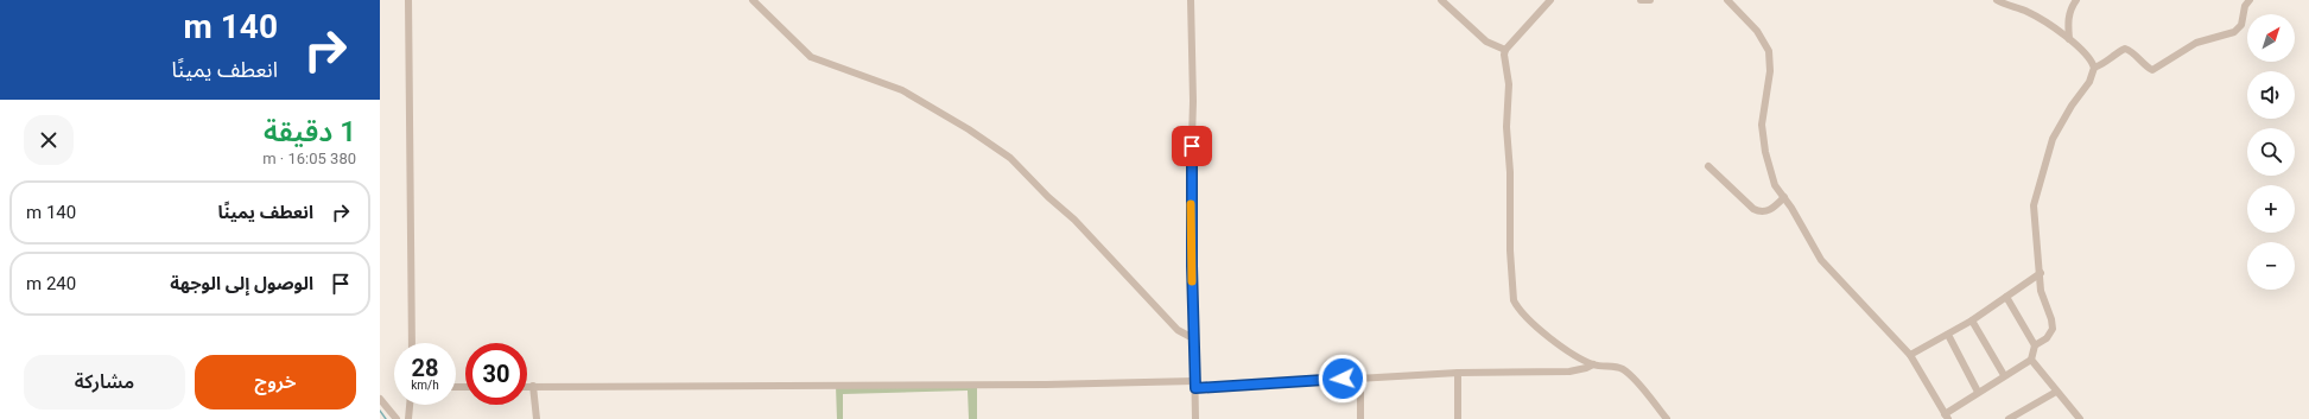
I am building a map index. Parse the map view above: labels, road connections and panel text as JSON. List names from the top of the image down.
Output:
{
  "north": "top right",
  "page": {
    "turn": ["140 m", "انعطف يمينًا"],
    "map_buttons": ["+", "−"],
    "heading": ["1 دقيقة", "380 m · 16:05"],
    "list": [
      {
        "name": "انعطف يمينًا",
        "value": "140 m"
      },
      {
        "name": "الوصول إلى الوجهة",
        "value": "240 m"
      }
    ],
    "speed": "28 km/h",
    "limit": "30",
    "buttons": ["خروج", "مشاركة"]
  }
}
